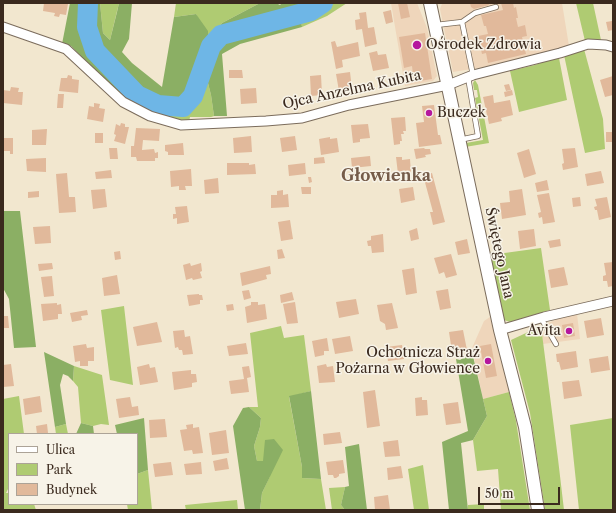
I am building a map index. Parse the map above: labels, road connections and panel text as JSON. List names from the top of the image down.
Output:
{
  "streets": {
    "street": ["Ojca Anzelma Kubita", "Świętego Jana"]
  },
  "crossings": [
    ["Ojca Anzelma Kubita", "Świętego Jana"]
  ],
  "districts": ["Głowienka"],
  "places": [
    "Ośrodek Zdrowia",
    "Buczek",
    "Avita",
    "Ochotnicza Straż Pożarna w Głowience"
  ],
  "legend": ["Ulica", "Park", "Budynek"],
  "scale_bar": "50 m"
}
